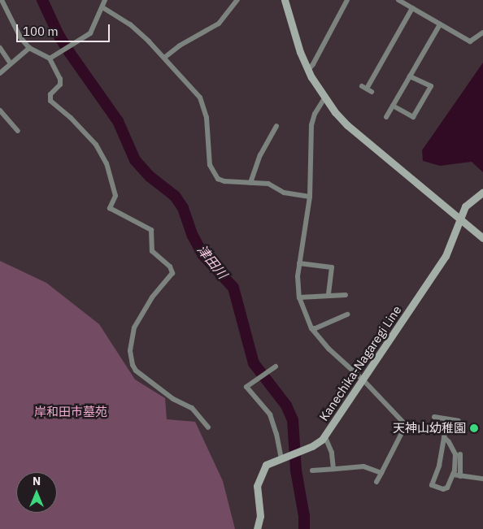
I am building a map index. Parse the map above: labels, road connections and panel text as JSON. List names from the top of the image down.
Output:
{
  "streets": {
    "street": ["Kanechika-Nagaregi Line"]
  },
  "water": ["津田川"],
  "parks": ["岸和田市墓苑"],
  "places": ["天神山幼稚園"],
  "scale_bar": "100 m",
  "north": "top"
}
